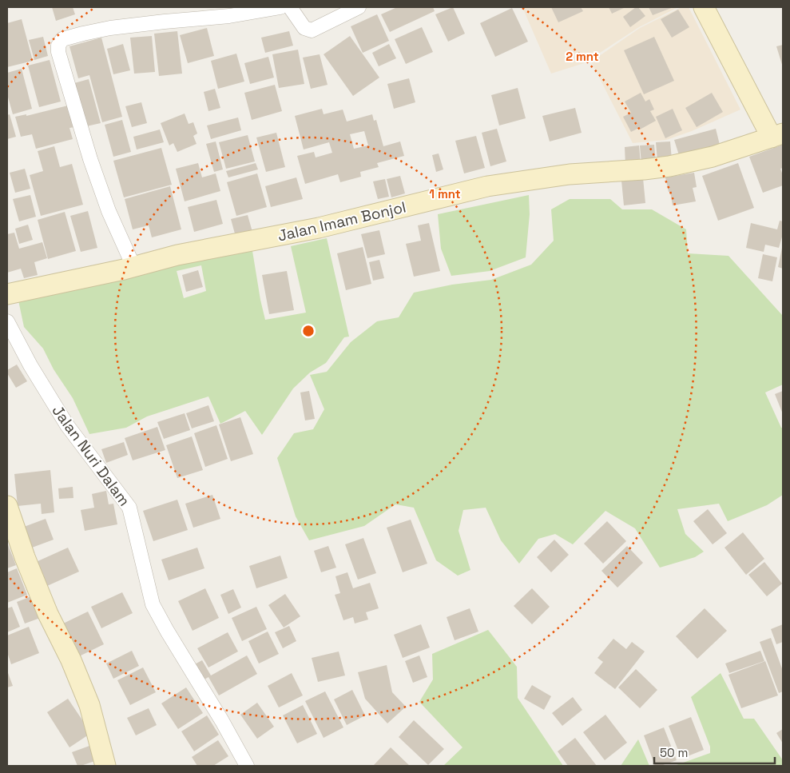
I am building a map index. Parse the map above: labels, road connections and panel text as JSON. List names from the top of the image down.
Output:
{
  "streets": {
    "main road": ["Jalan Imam Bonjol"],
    "street": ["Jalan Nuri Dalam"]
  },
  "scale_bar": "50 m",
  "rings": ["2 mnt", "1 mnt"]
}
